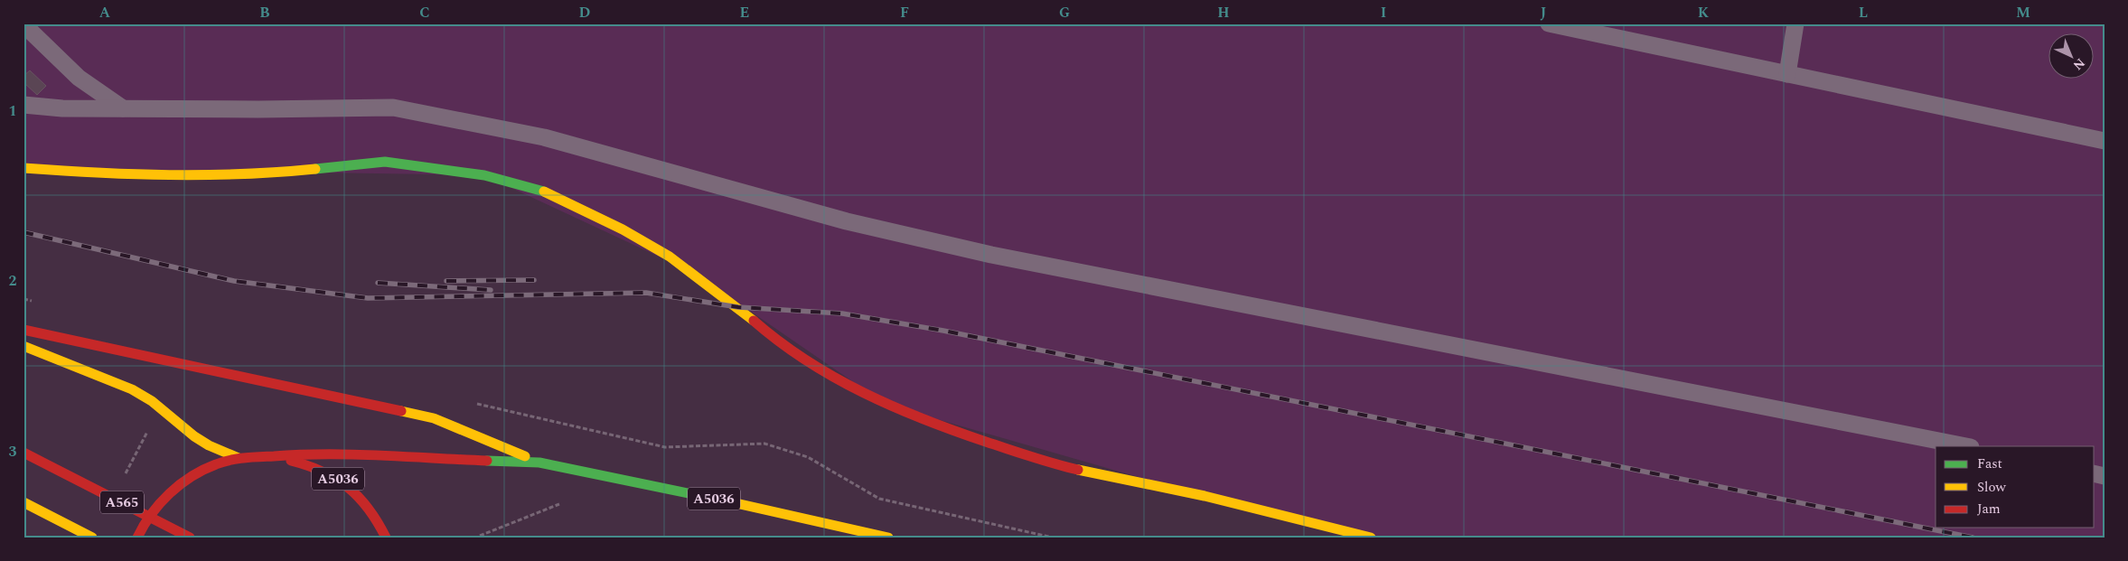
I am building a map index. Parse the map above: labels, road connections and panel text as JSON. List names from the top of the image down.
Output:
{
  "streets": {
    "main road": ["A5036", "A565"]
  },
  "legend": ["Fast", "Slow", "Jam"],
  "north": "bottom right",
  "grid": {
    "columns": [
      "A",
      "B",
      "C",
      "D",
      "E",
      "F",
      "G",
      "H",
      "I",
      "J",
      "K",
      "L",
      "M"
    ],
    "rows": ["1", "2", "3"]
  }
}
